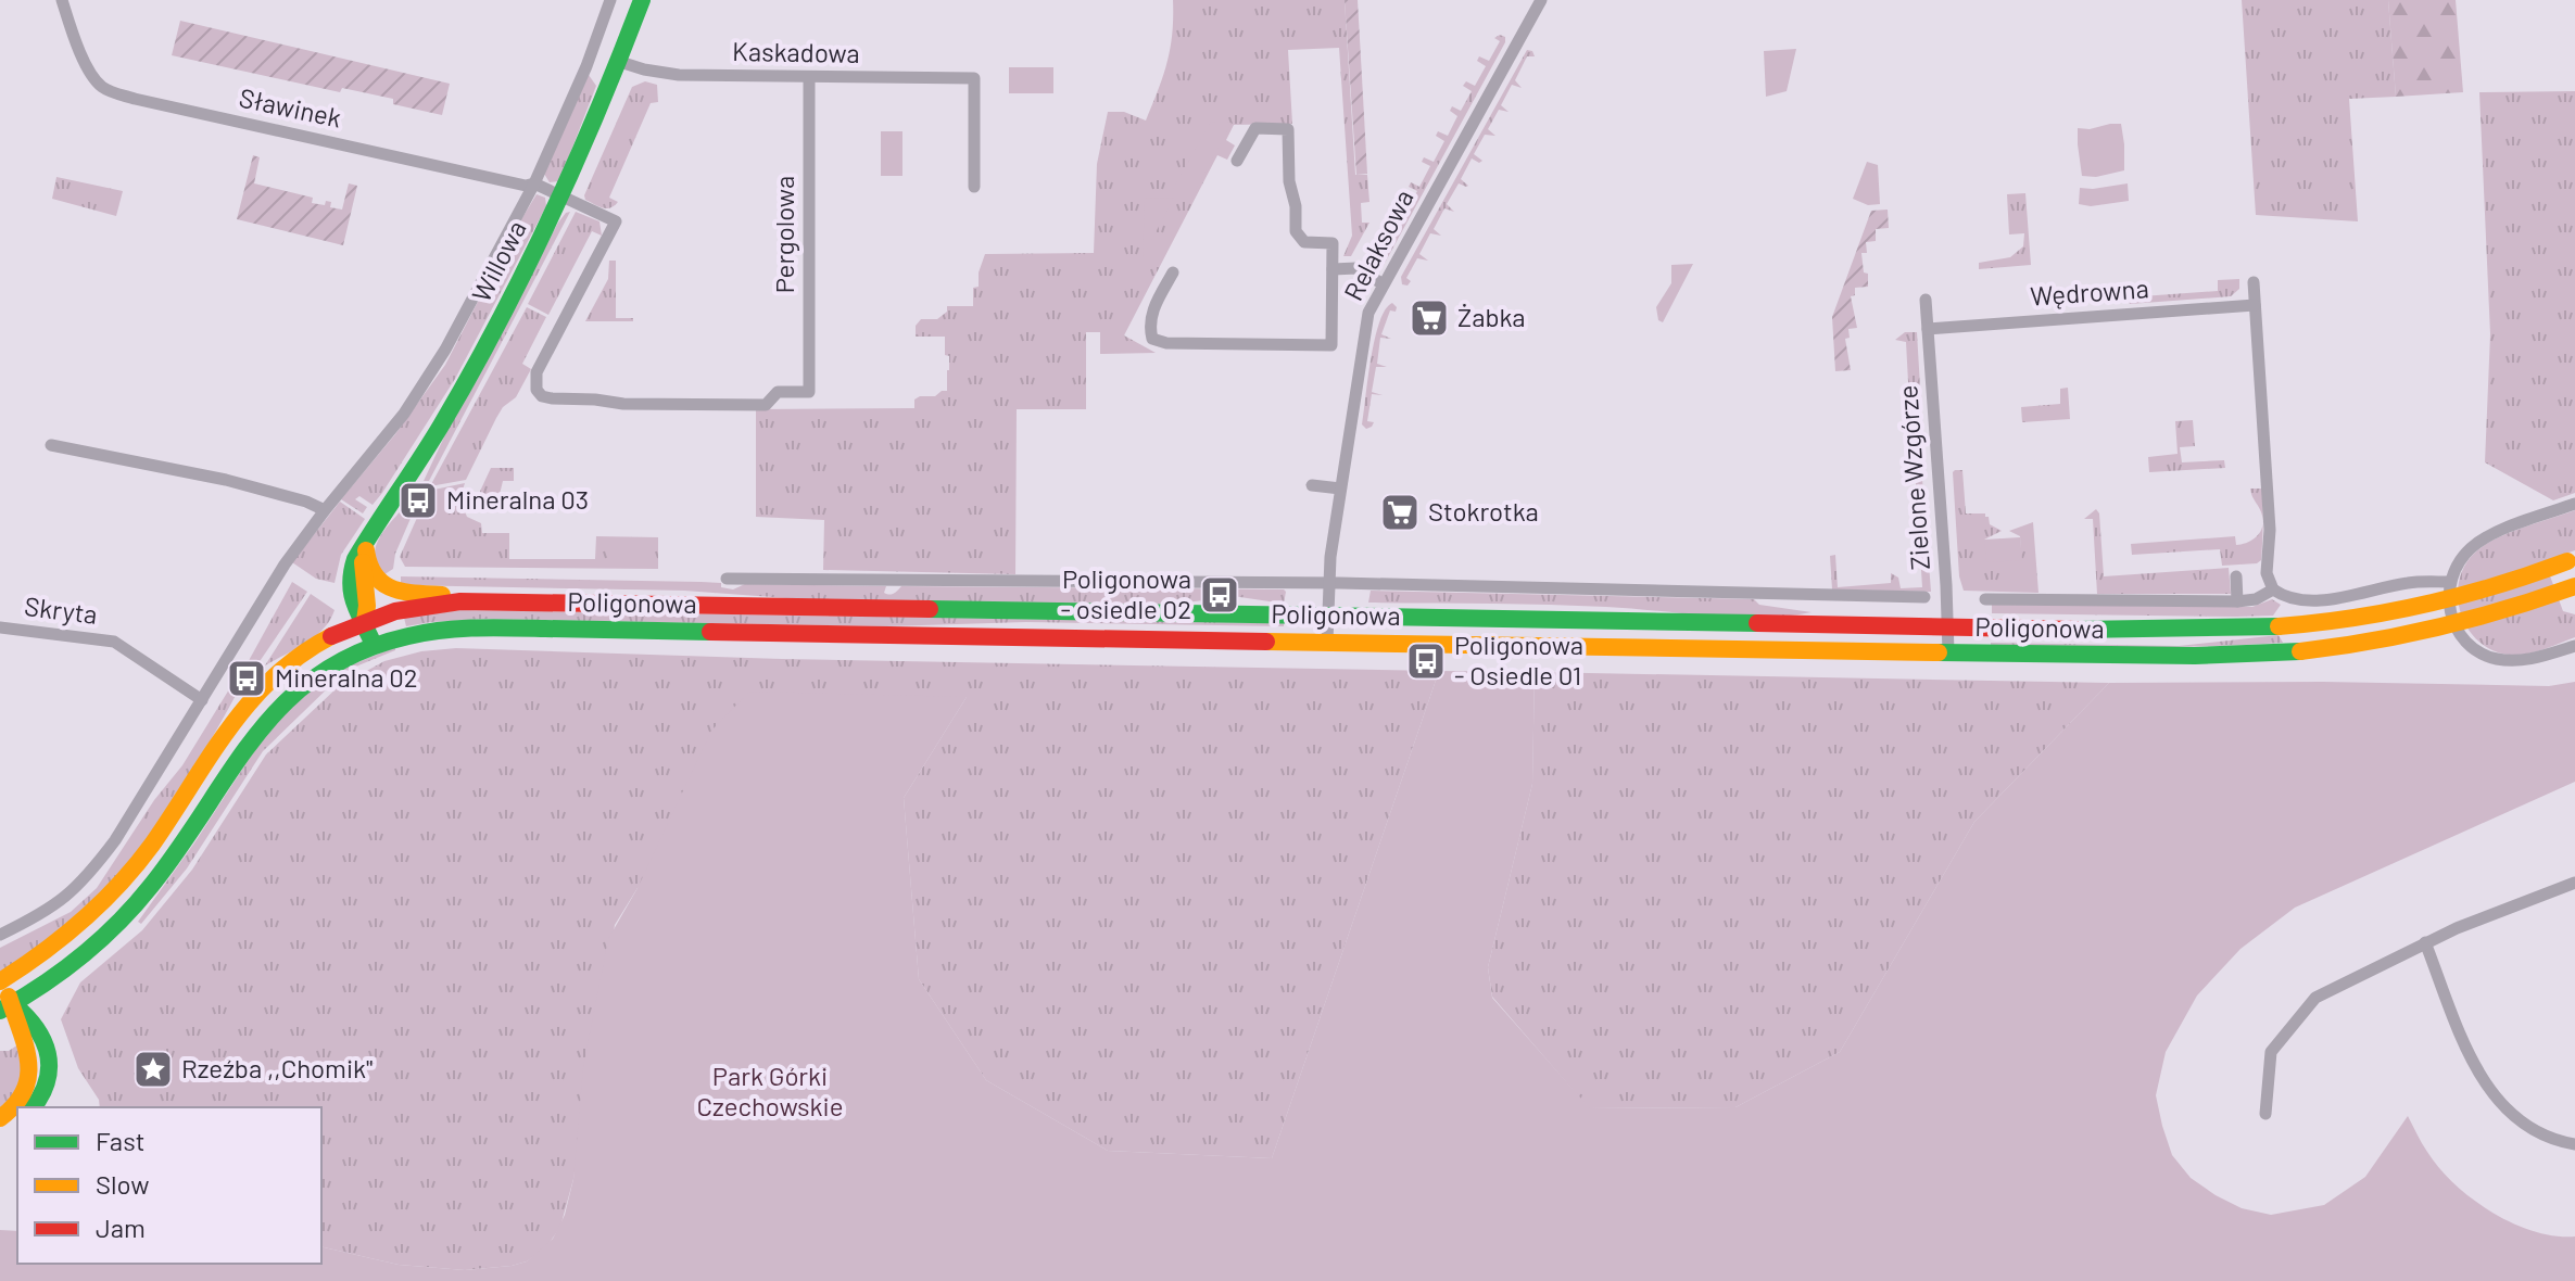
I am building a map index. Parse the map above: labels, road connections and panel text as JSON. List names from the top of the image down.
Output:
{
  "streets": {
    "main road": ["Willowa", "Poligonowa"],
    "street": [
      "Kaskadowa",
      "Sławinek",
      "Pergolowa",
      "Relaksowa",
      "Wędrowna",
      "Zielone Wzgórze",
      "Skryta"
    ]
  },
  "crossings": [
    ["Kaskadowa", "Pergolowa"],
    ["Kaskadowa", "Willowa"],
    ["Sławinek", "Pergolowa"],
    ["Sławinek", "Willowa"],
    ["Relaksowa", "Poligonowa"],
    ["Willowa", "Poligonowa"],
    ["Wędrowna", "Zielone Wzgórze"],
    ["Zielone Wzgórze", "Poligonowa"]
  ],
  "parks": ["Park Górki Czechowskie"],
  "places": {
    "supermarket": ["Żabka", "Stokrotka"],
    "bus stop": [
      "Mineralna 03",
      "Poligonowa - osiedle 02",
      "Poligonowa - Osiedle 01",
      "Mineralna 02"
    ],
    "place": ["Rzeźba ,,Chomik\""]
  },
  "legend": ["Fast", "Slow", "Jam"]
}
